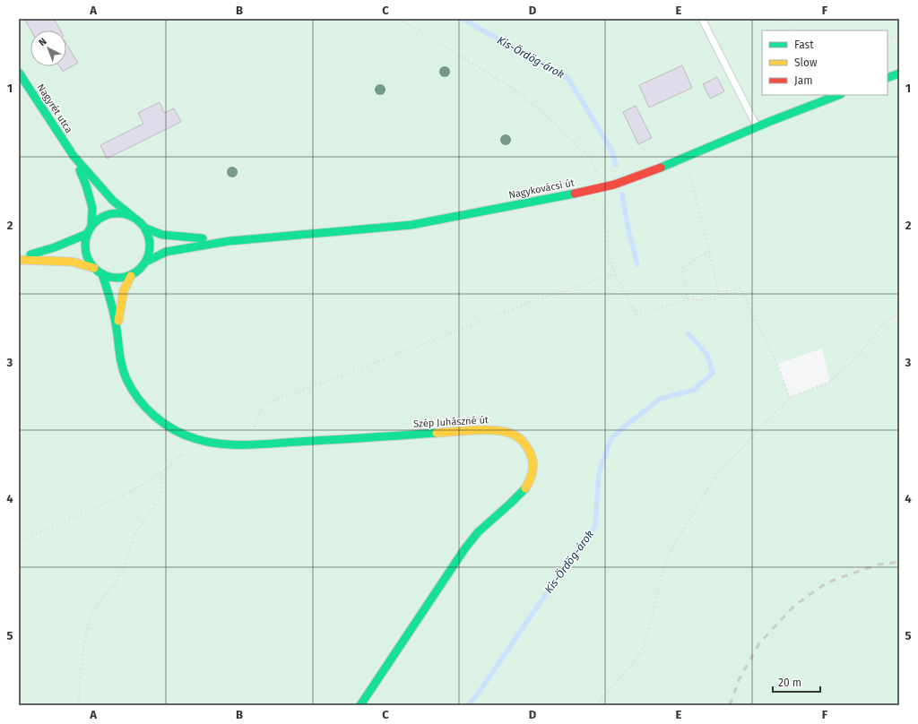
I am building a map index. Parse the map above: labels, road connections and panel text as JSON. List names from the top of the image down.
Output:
{
  "streets": {
    "street": ["Nagyrét utca", "Nagykovácsi út", "Szép Juhászné út"]
  },
  "crossings": [
    ["Nagyrét utca", "Nagykovácsi út"],
    ["Nagyrét utca", "Szép Juhászné út"],
    ["Nagykovácsi út", "Szép Juhászné út"]
  ],
  "water": ["Kis-Ördög-árok"],
  "legend": ["Fast", "Slow", "Jam"],
  "scale_bar": "20 m",
  "north": "top left",
  "grid": {
    "columns": [
      "A",
      "B",
      "C",
      "D",
      "E",
      "F"
    ],
    "rows": [
      "1",
      "2",
      "3",
      "4",
      "5"
    ]
  }
}
